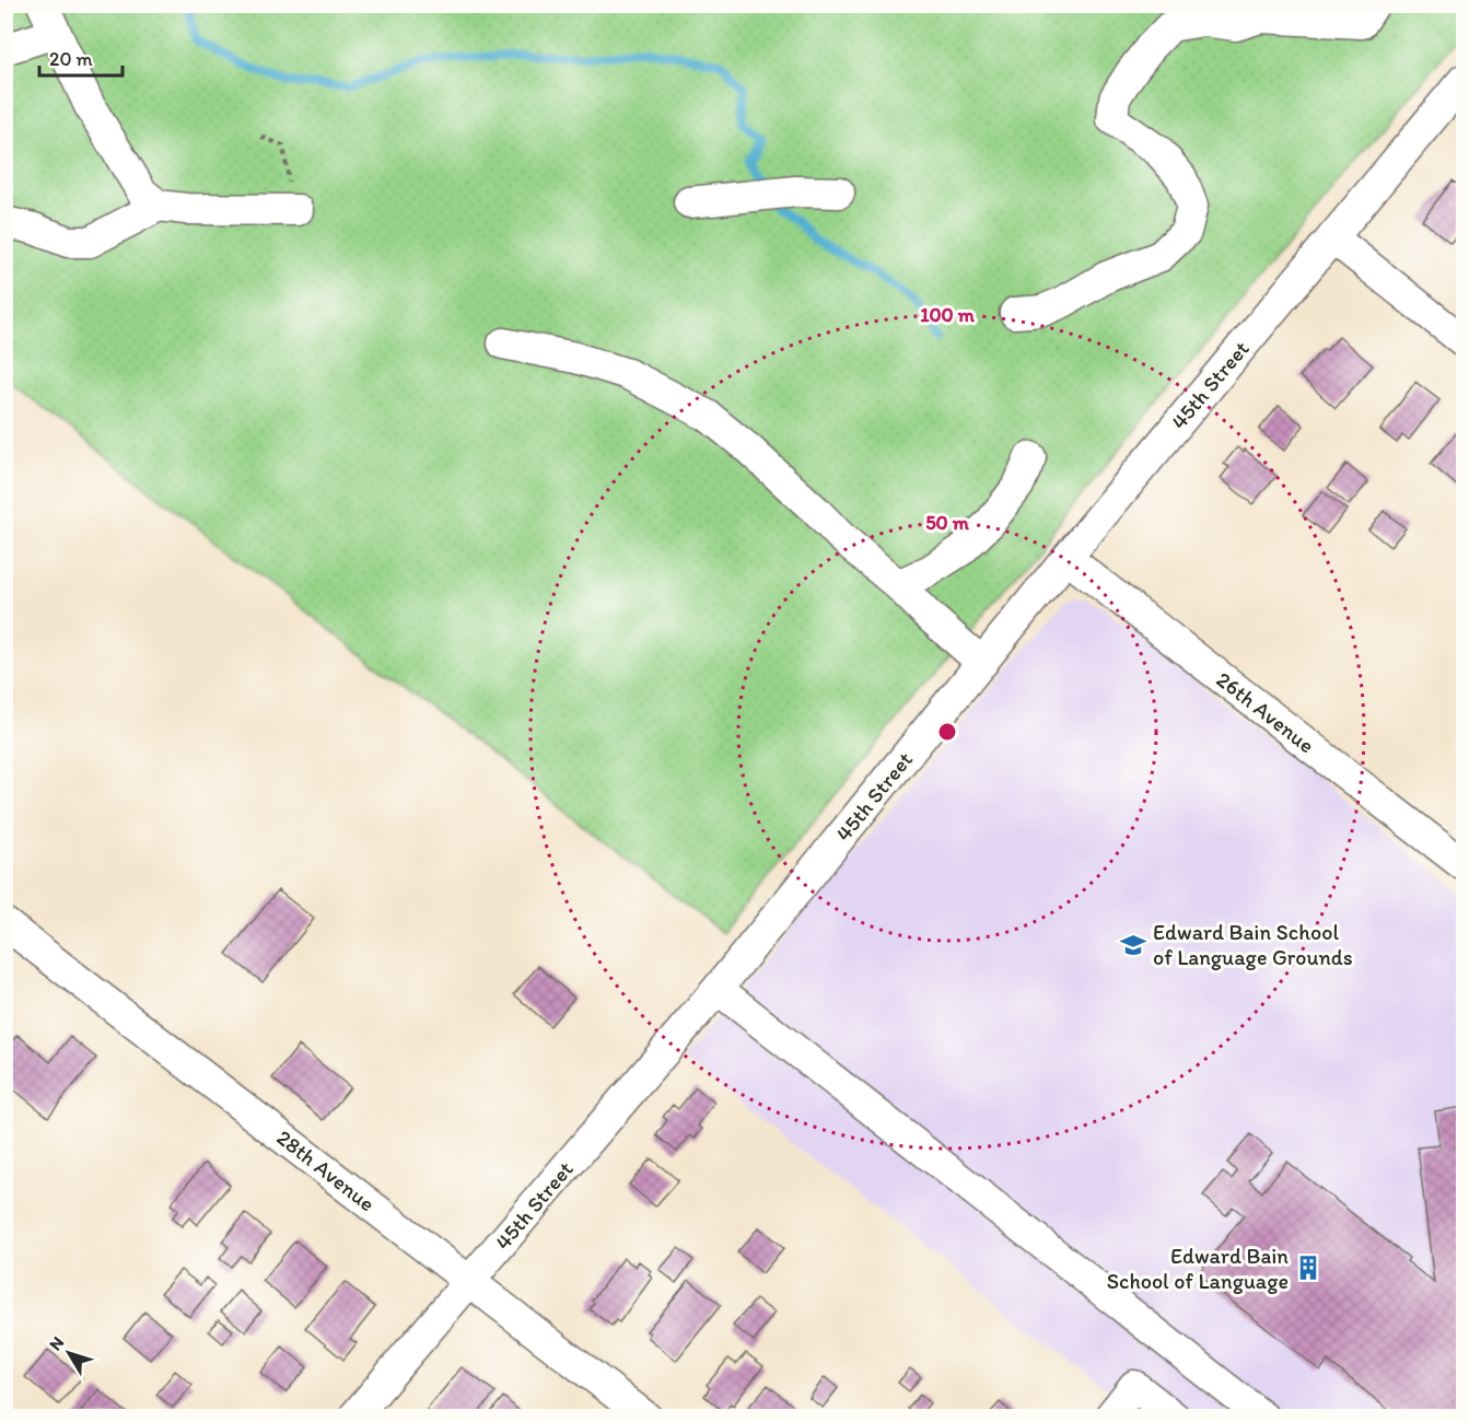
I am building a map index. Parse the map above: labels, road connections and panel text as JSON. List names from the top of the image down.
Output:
{
  "streets": {
    "street": ["45th Street", "26th Avenue", "28th Avenue"]
  },
  "crossings": [
    ["45th Street", "26th Avenue"],
    ["45th Street", "28th Avenue"]
  ],
  "places": {
    "school or university": ["Edward Bain School of Language Grounds"],
    "building": ["Edward Bain School of Language"]
  },
  "scale_bar": "20 m",
  "north": "top left",
  "rings": ["100 m", "50 m"]
}
